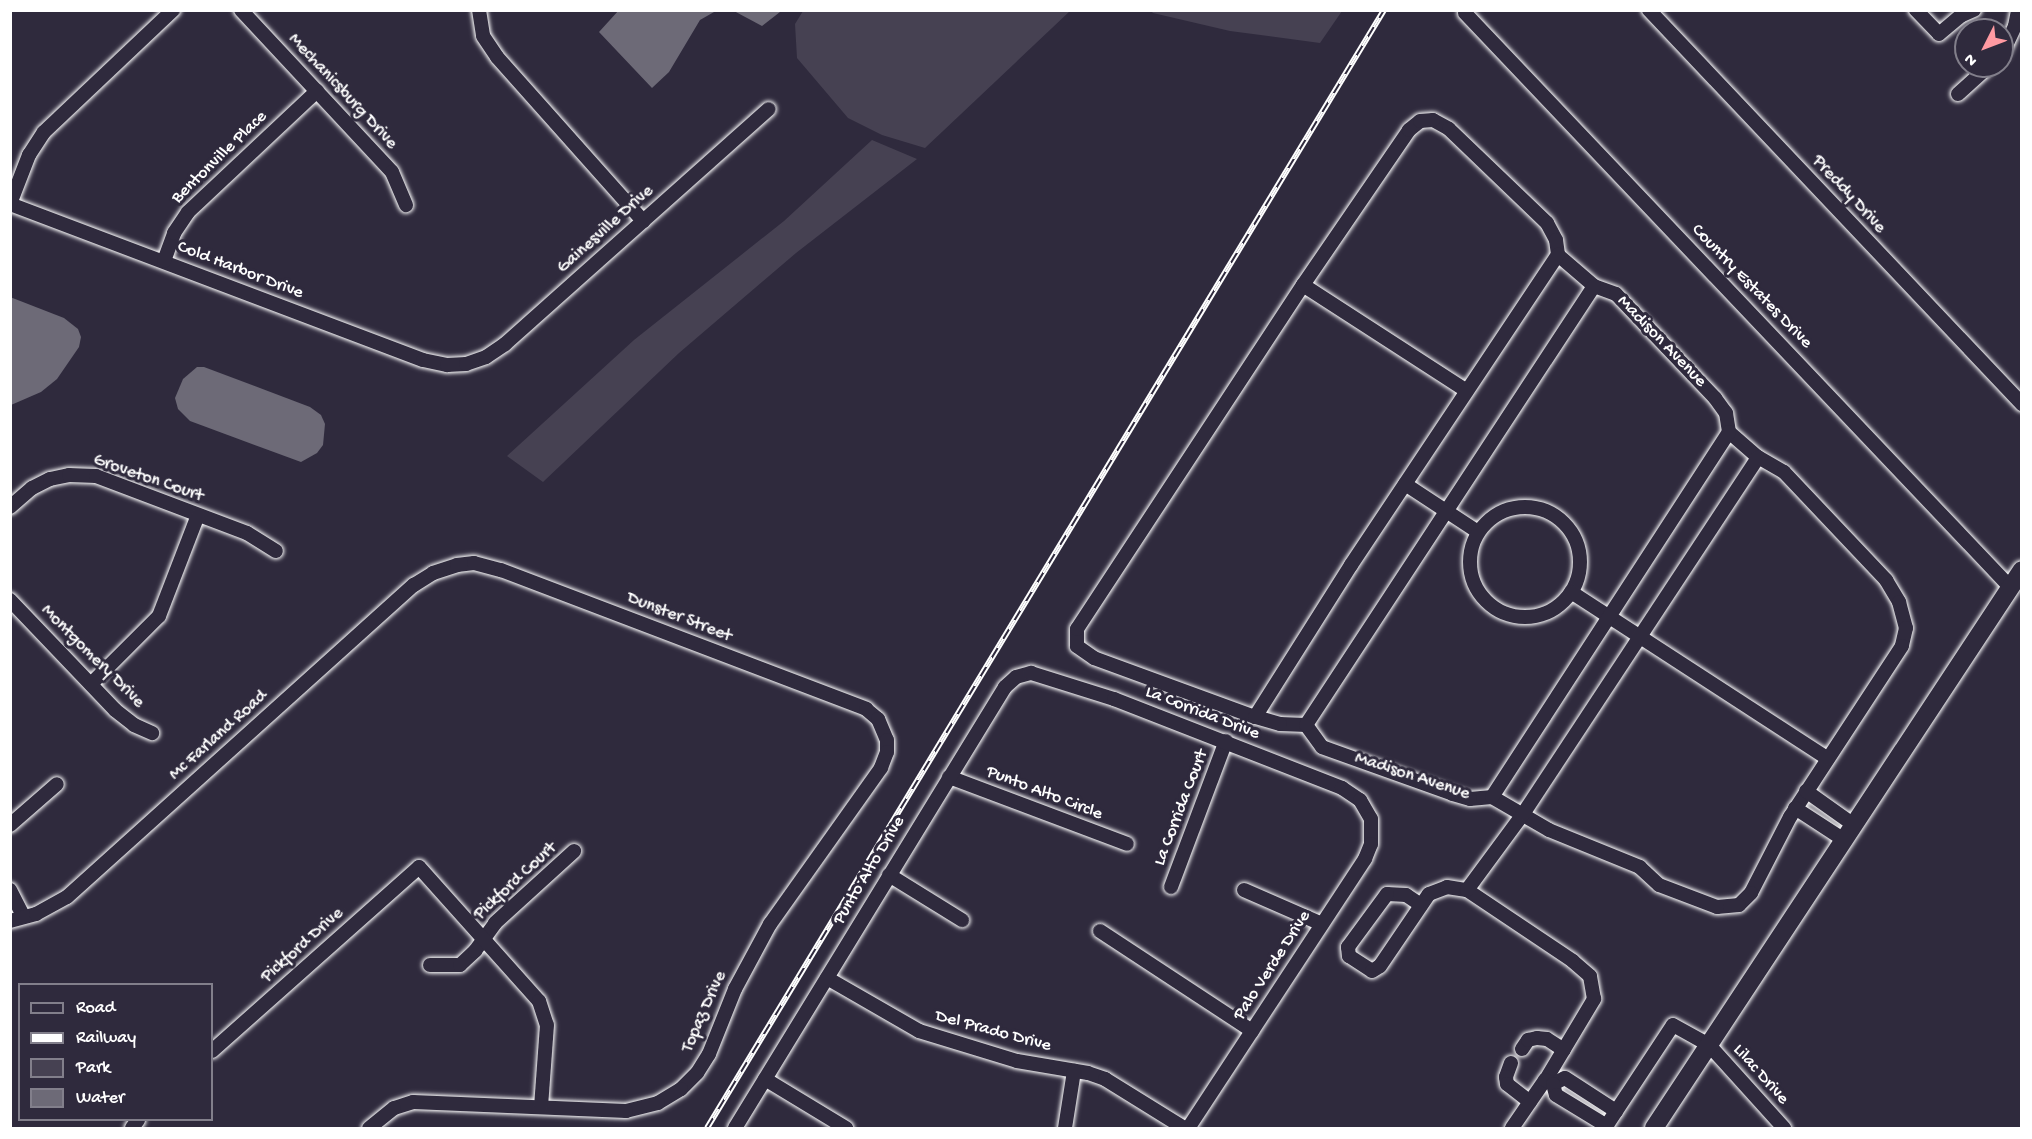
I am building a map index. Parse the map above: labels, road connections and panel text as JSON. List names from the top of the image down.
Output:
{
  "streets": {
    "street": [
      "Mechanicsburg Drive",
      "Bentonville Place",
      "Preddy Drive",
      "Gainesville Drive",
      "Cold Harbor Drive",
      "Country Estates Drive",
      "Madison Avenue",
      "Groveton Court",
      "Dunster Street",
      "Montgomery Drive",
      "La Corrida Drive",
      "Mc Farland Road",
      "Punto Alto Circle",
      "La Corrida Court",
      "Punto Alto Drive",
      "Pickford Court",
      "Pickford Drive",
      "Palo Verde Drive",
      "Topaz Drive",
      "Del Prado Drive",
      "Lilac Drive"
    ]
  },
  "crossings": [
    ["Mechanicsburg Drive", "Bentonville Place"],
    ["Bentonville Place", "Cold Harbor Drive"],
    ["Gainesville Drive", "Cold Harbor Drive"],
    ["Dunster Street", "Mc Farland Road"],
    ["Dunster Street", "Topaz Drive"],
    ["La Corrida Drive", "La Corrida Court"],
    ["La Corrida Drive", "Punto Alto Drive"],
    ["La Corrida Drive", "Palo Verde Drive"],
    ["Punto Alto Circle", "Punto Alto Drive"],
    ["Punto Alto Drive", "Del Prado Drive"],
    ["Pickford Court", "Pickford Drive"],
    ["Pickford Court", "Topaz Drive"],
    ["Palo Verde Drive", "Del Prado Drive"]
  ],
  "legend": [
    "Road",
    "Railway",
    "Park",
    "Water"
  ],
  "north": "bottom left"
}
